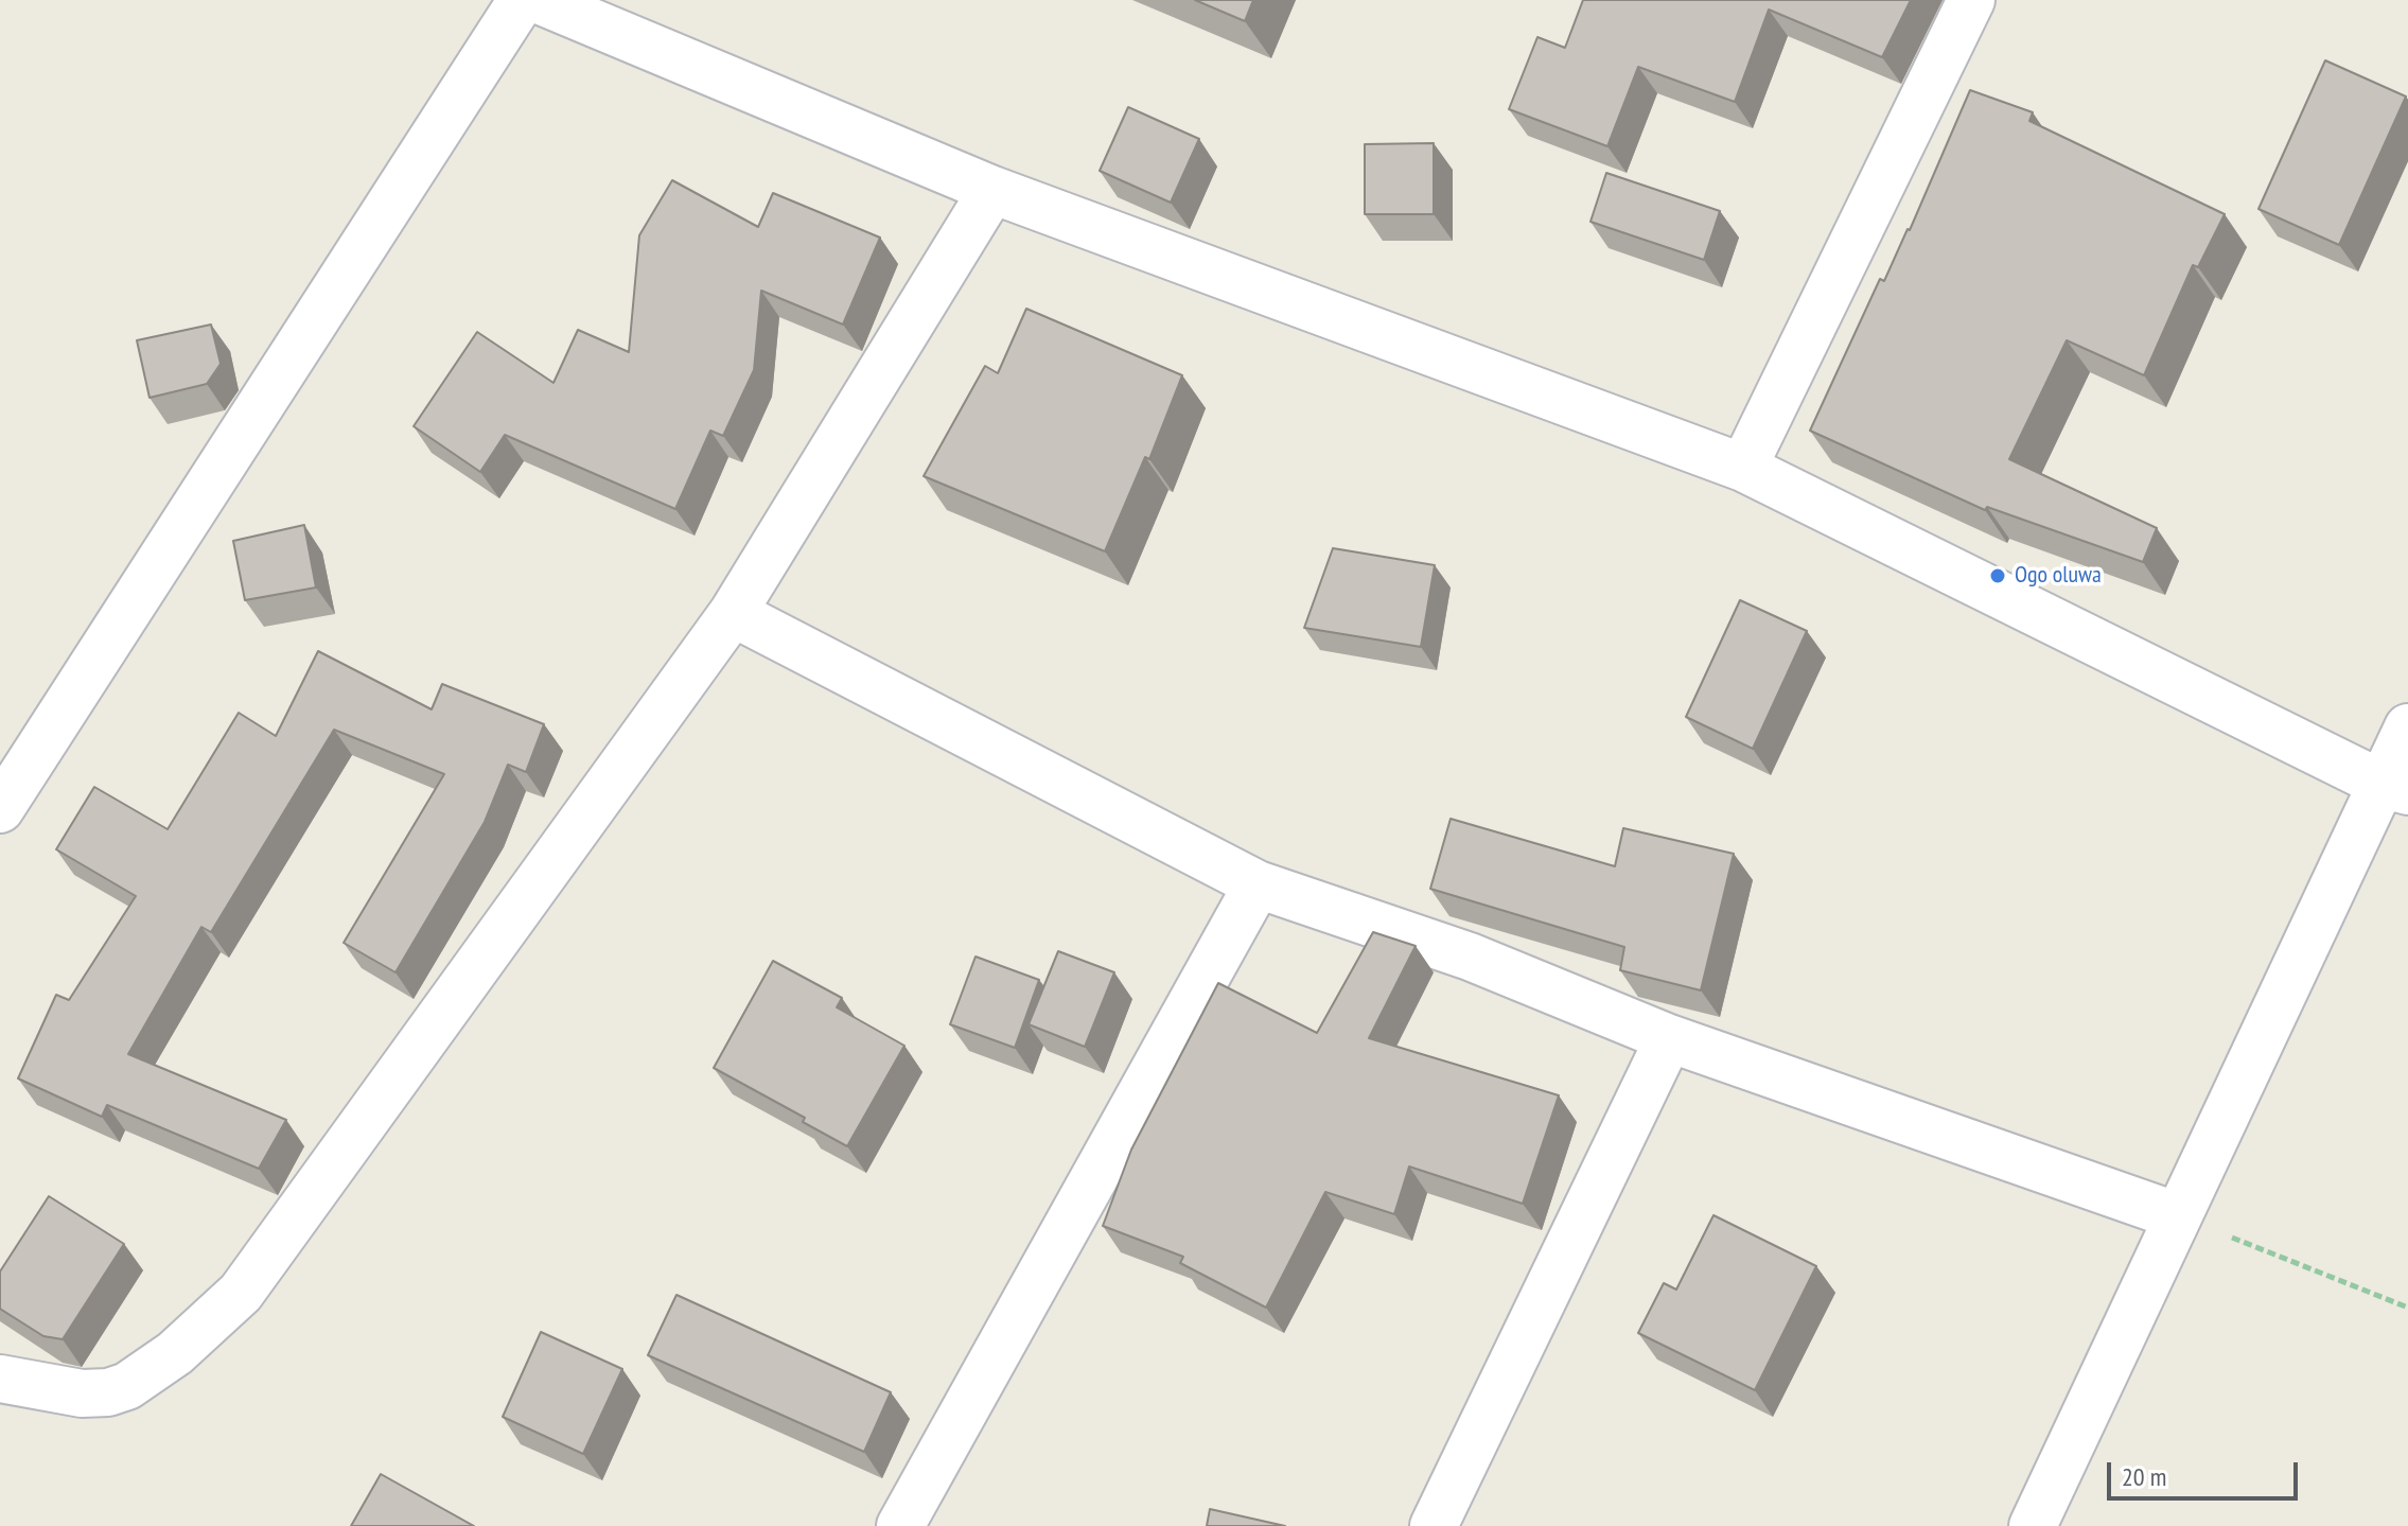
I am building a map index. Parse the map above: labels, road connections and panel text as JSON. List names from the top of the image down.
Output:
{
  "places": ["Ogo oluwa"],
  "scale_bar": "20 m"
}
